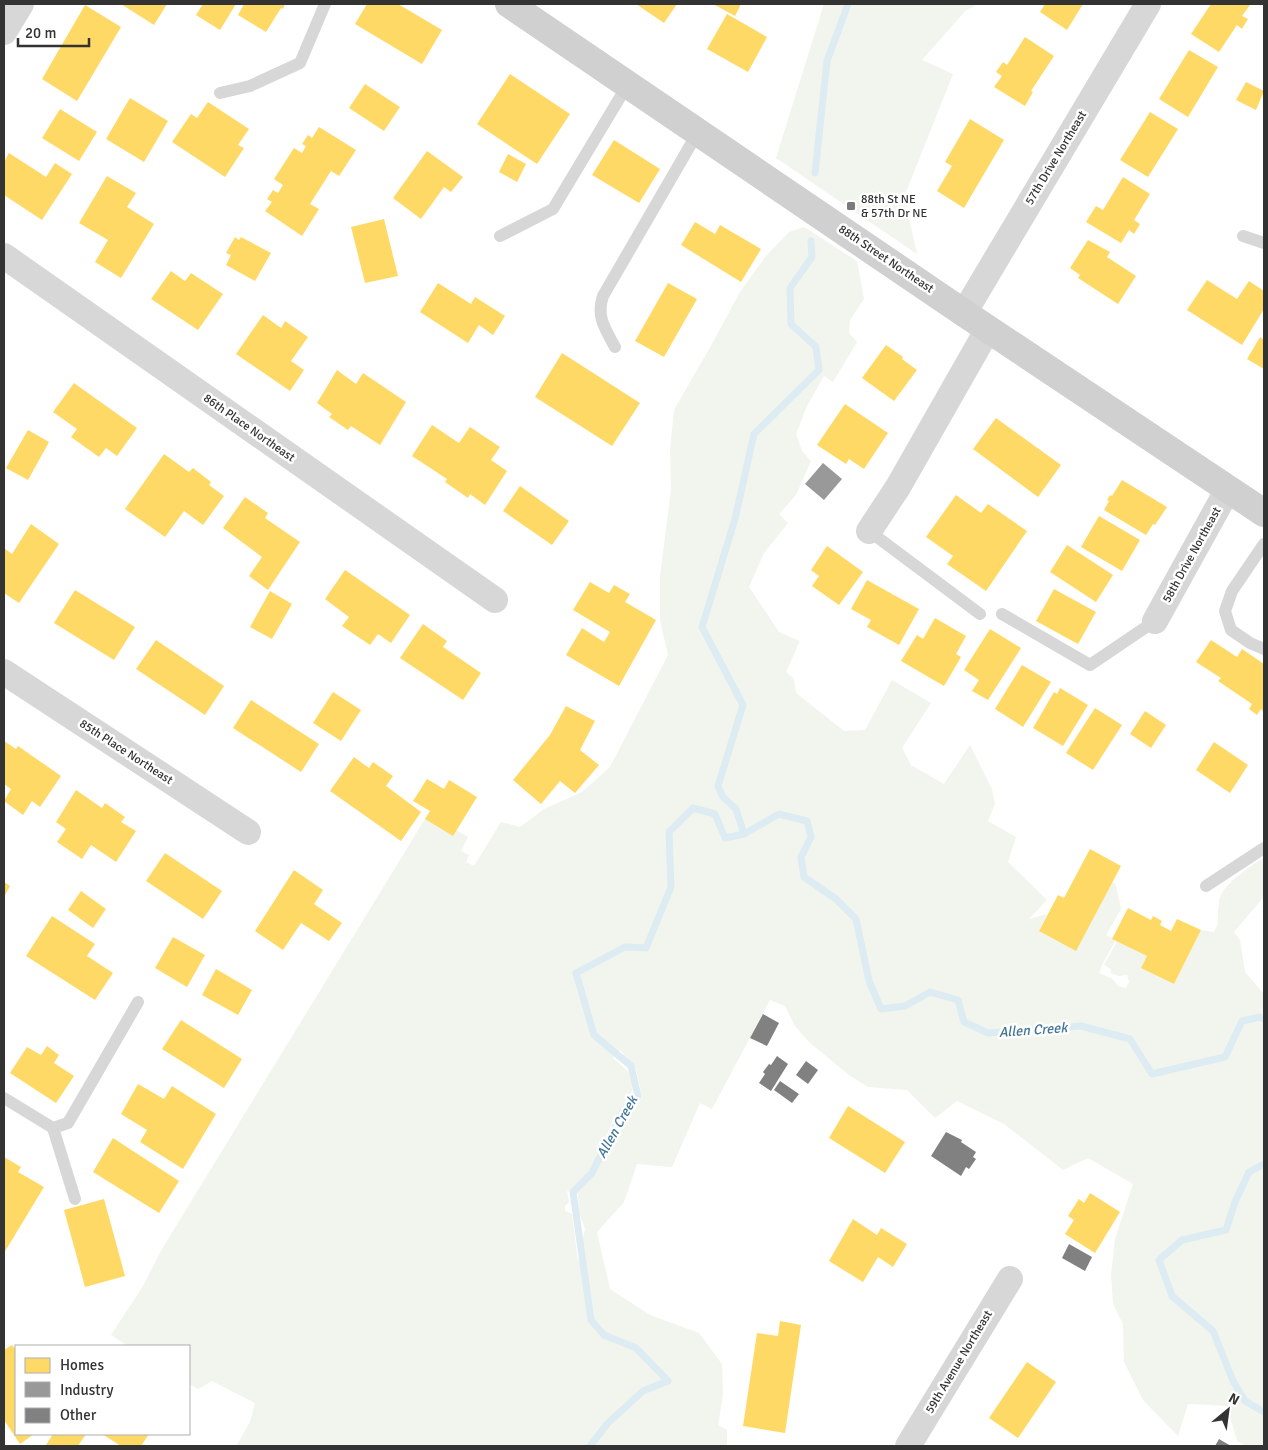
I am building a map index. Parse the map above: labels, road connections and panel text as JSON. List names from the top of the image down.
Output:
{
  "streets": {
    "main road": ["88th Street Northeast"],
    "street": [
      "57th Drive Northeast",
      "86th Place Northeast",
      "58th Drive Northeast",
      "85th Place Northeast",
      "59th Avenue Northeast"
    ]
  },
  "crossings": [
    ["57th Drive Northeast", "88th Street Northeast"],
    ["88th Street Northeast", "58th Drive Northeast"]
  ],
  "water": ["Allen Creek"],
  "places": {
    "transit": ["88th St NE & 57th Dr NE"]
  },
  "legend": ["Homes", "Industry", "Other"],
  "scale_bar": "20 m",
  "north": "top right"
}
